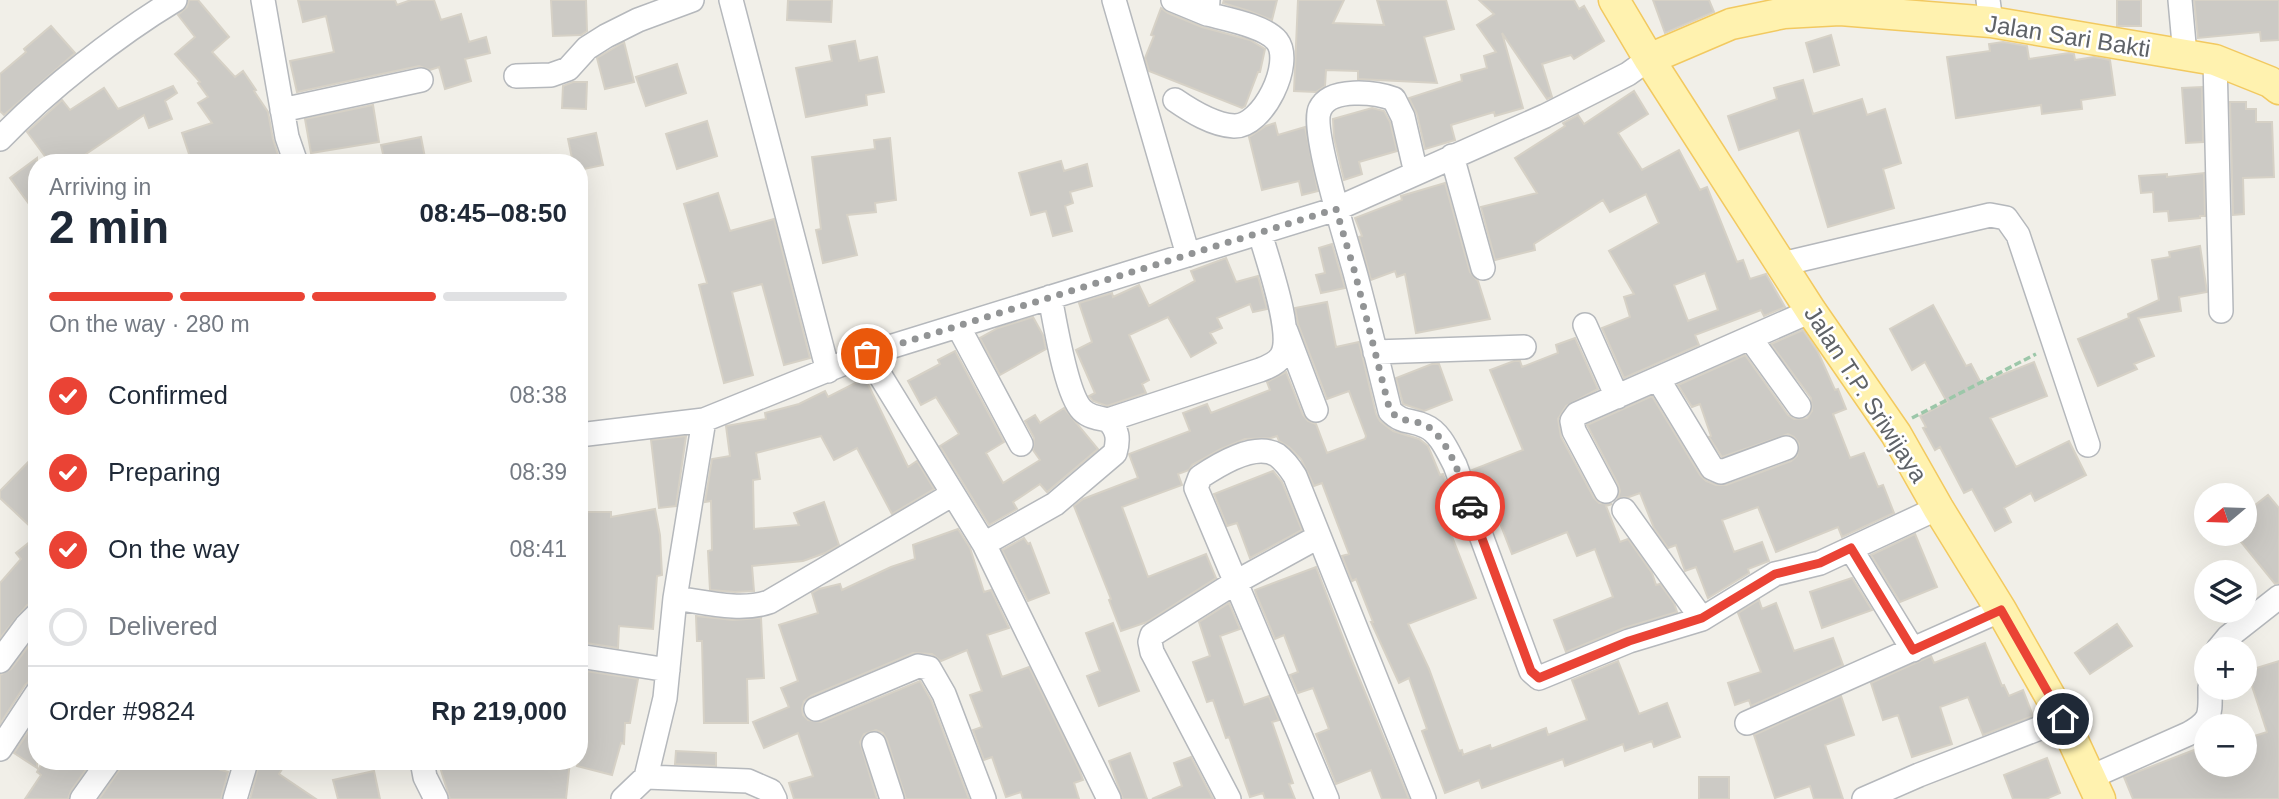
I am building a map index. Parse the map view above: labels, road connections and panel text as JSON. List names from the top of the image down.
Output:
{
  "streets": {
    "main road": ["Jalan Sari Bakti", "Jalan T.P. Sriwijaya"]
  },
  "crossings": [
    ["Jalan Sari Bakti", "Jalan T.P. Sriwijaya"]
  ],
  "north": "left",
  "page": {
    "heading": ["2 min", "Arriving in", "08:45–08:50"],
    "panel": ["Order #9824", "Rp 219,000"],
    "bar": "On the way · 280 m",
    "list": [
      ["Confirmed", "08:38"],
      ["Preparing", "08:39"],
      ["On the way", "08:41"],
      "Delivered"
    ],
    "map_buttons": ["+", "−"]
  }
}
